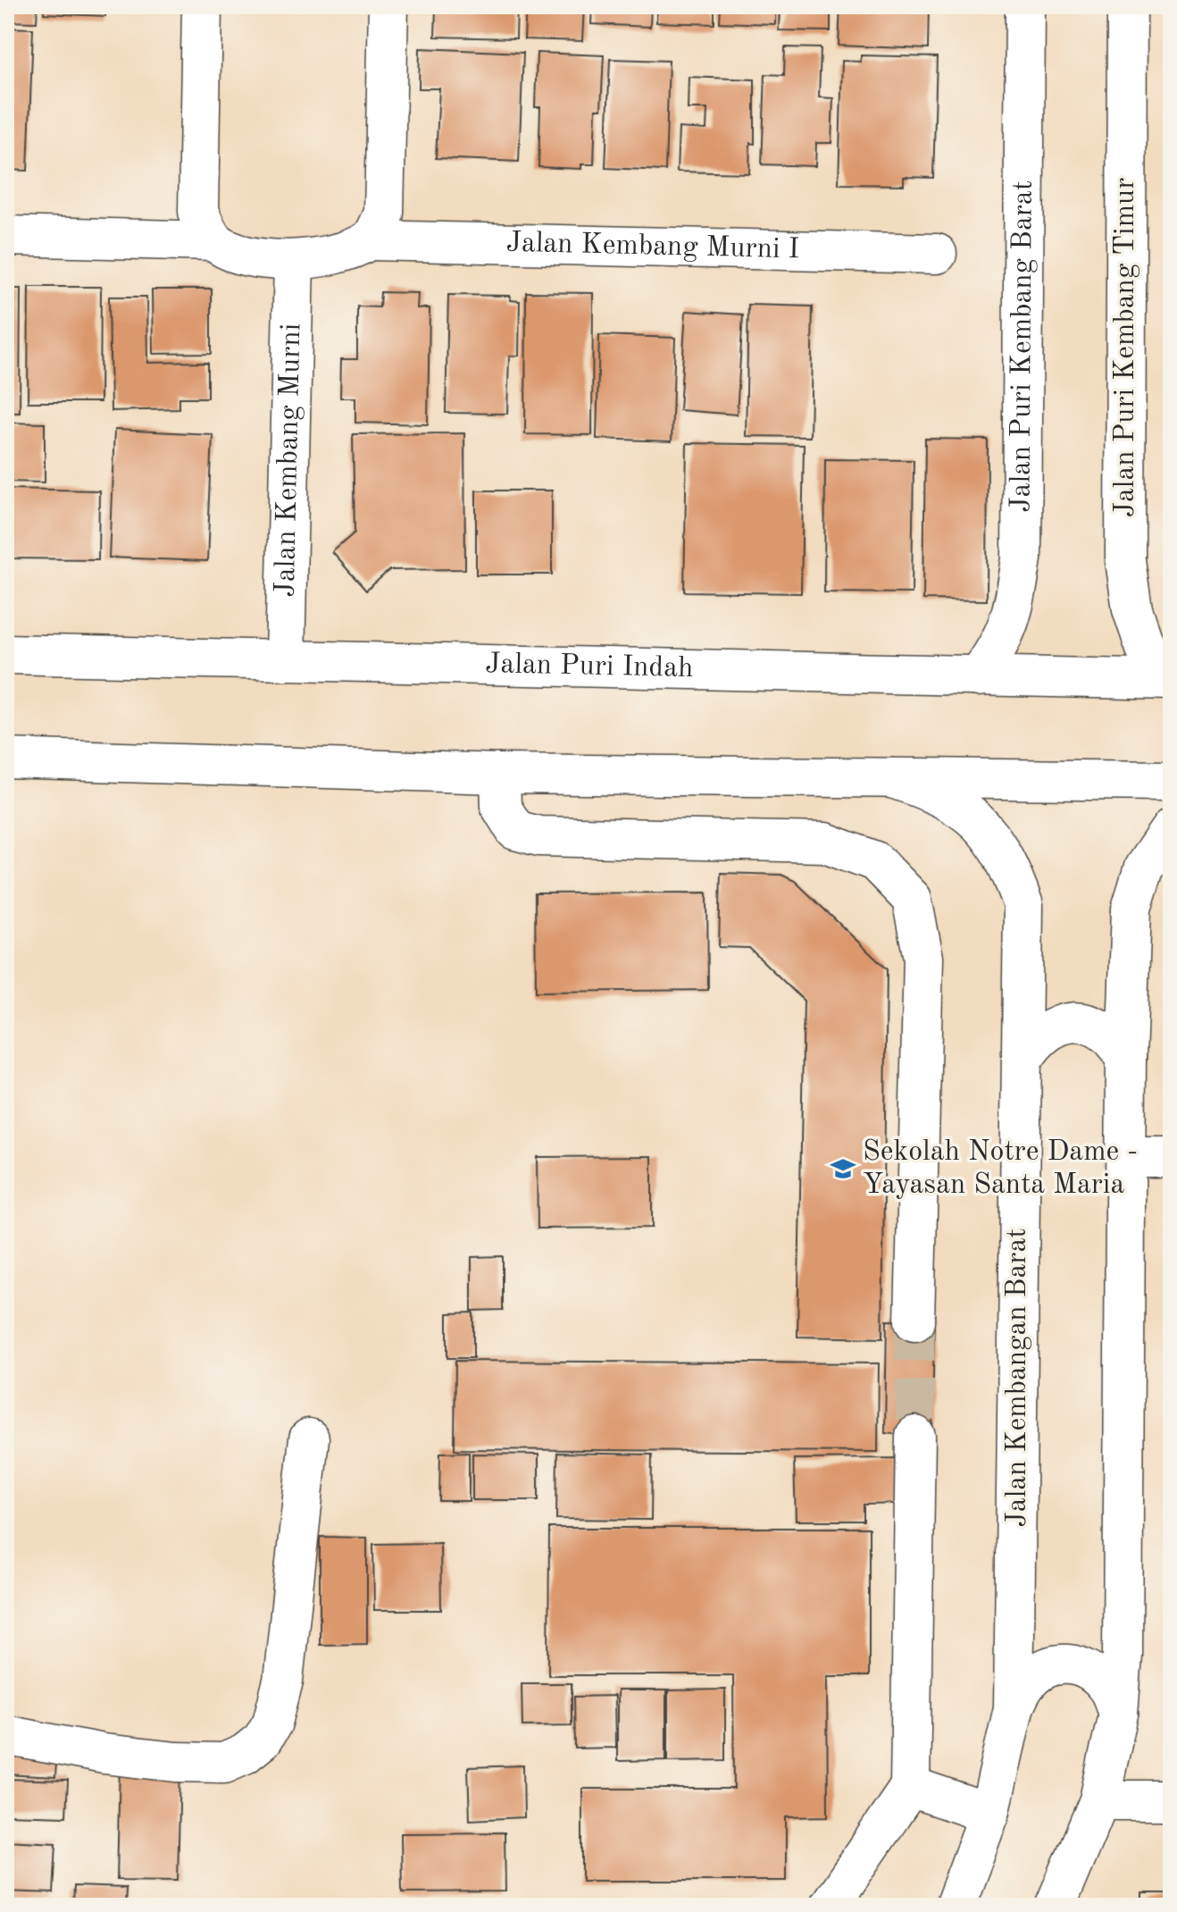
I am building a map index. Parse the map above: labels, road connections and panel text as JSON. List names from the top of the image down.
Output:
{
  "streets": {
    "main road": [
      "Jalan Kembang Murni I",
      "Jalan Puri Kembang Barat",
      "Jalan Puri Kembang Timur",
      "Jalan Kembang Murni",
      "Jalan Puri Indah",
      "Jalan Kembangan Barat"
    ]
  },
  "crossings": [
    ["Jalan Puri Kembang Barat", "Jalan Puri Indah"],
    ["Jalan Puri Kembang Timur", "Jalan Puri Indah"],
    ["Jalan Kembang Murni", "Jalan Puri Indah"]
  ],
  "places": {
    "school or university": ["Sekolah Notre Dame - Yayasan Santa Maria"]
  }
}
